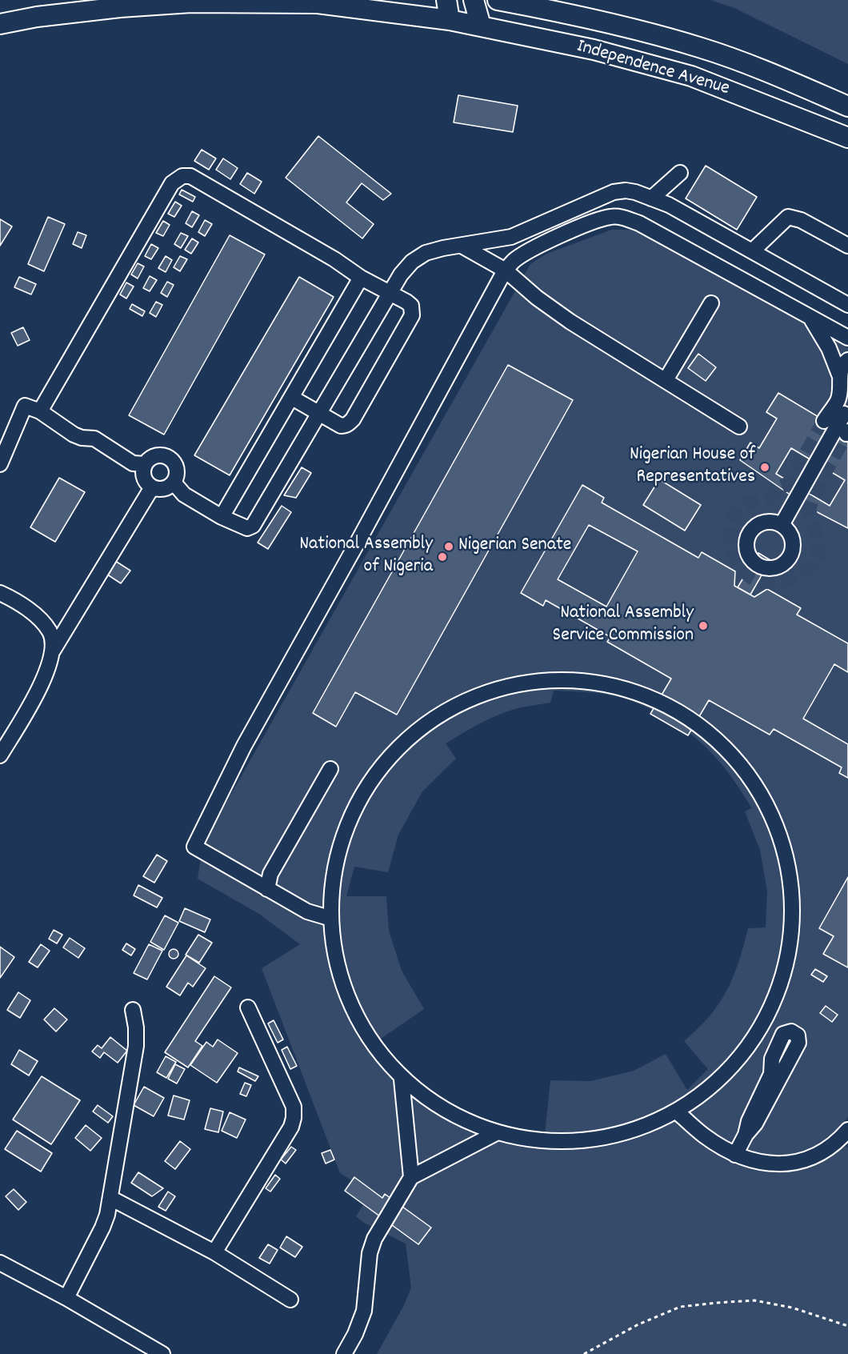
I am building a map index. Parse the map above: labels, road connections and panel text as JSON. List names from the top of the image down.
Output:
{
  "streets": {
    "main road": ["Independence Avenue"]
  },
  "places": [
    "Nigerian House of Representatives",
    "Nigerian Senate",
    "National Assembly of Nigeria",
    "National Assembly Service Commission"
  ]
}
